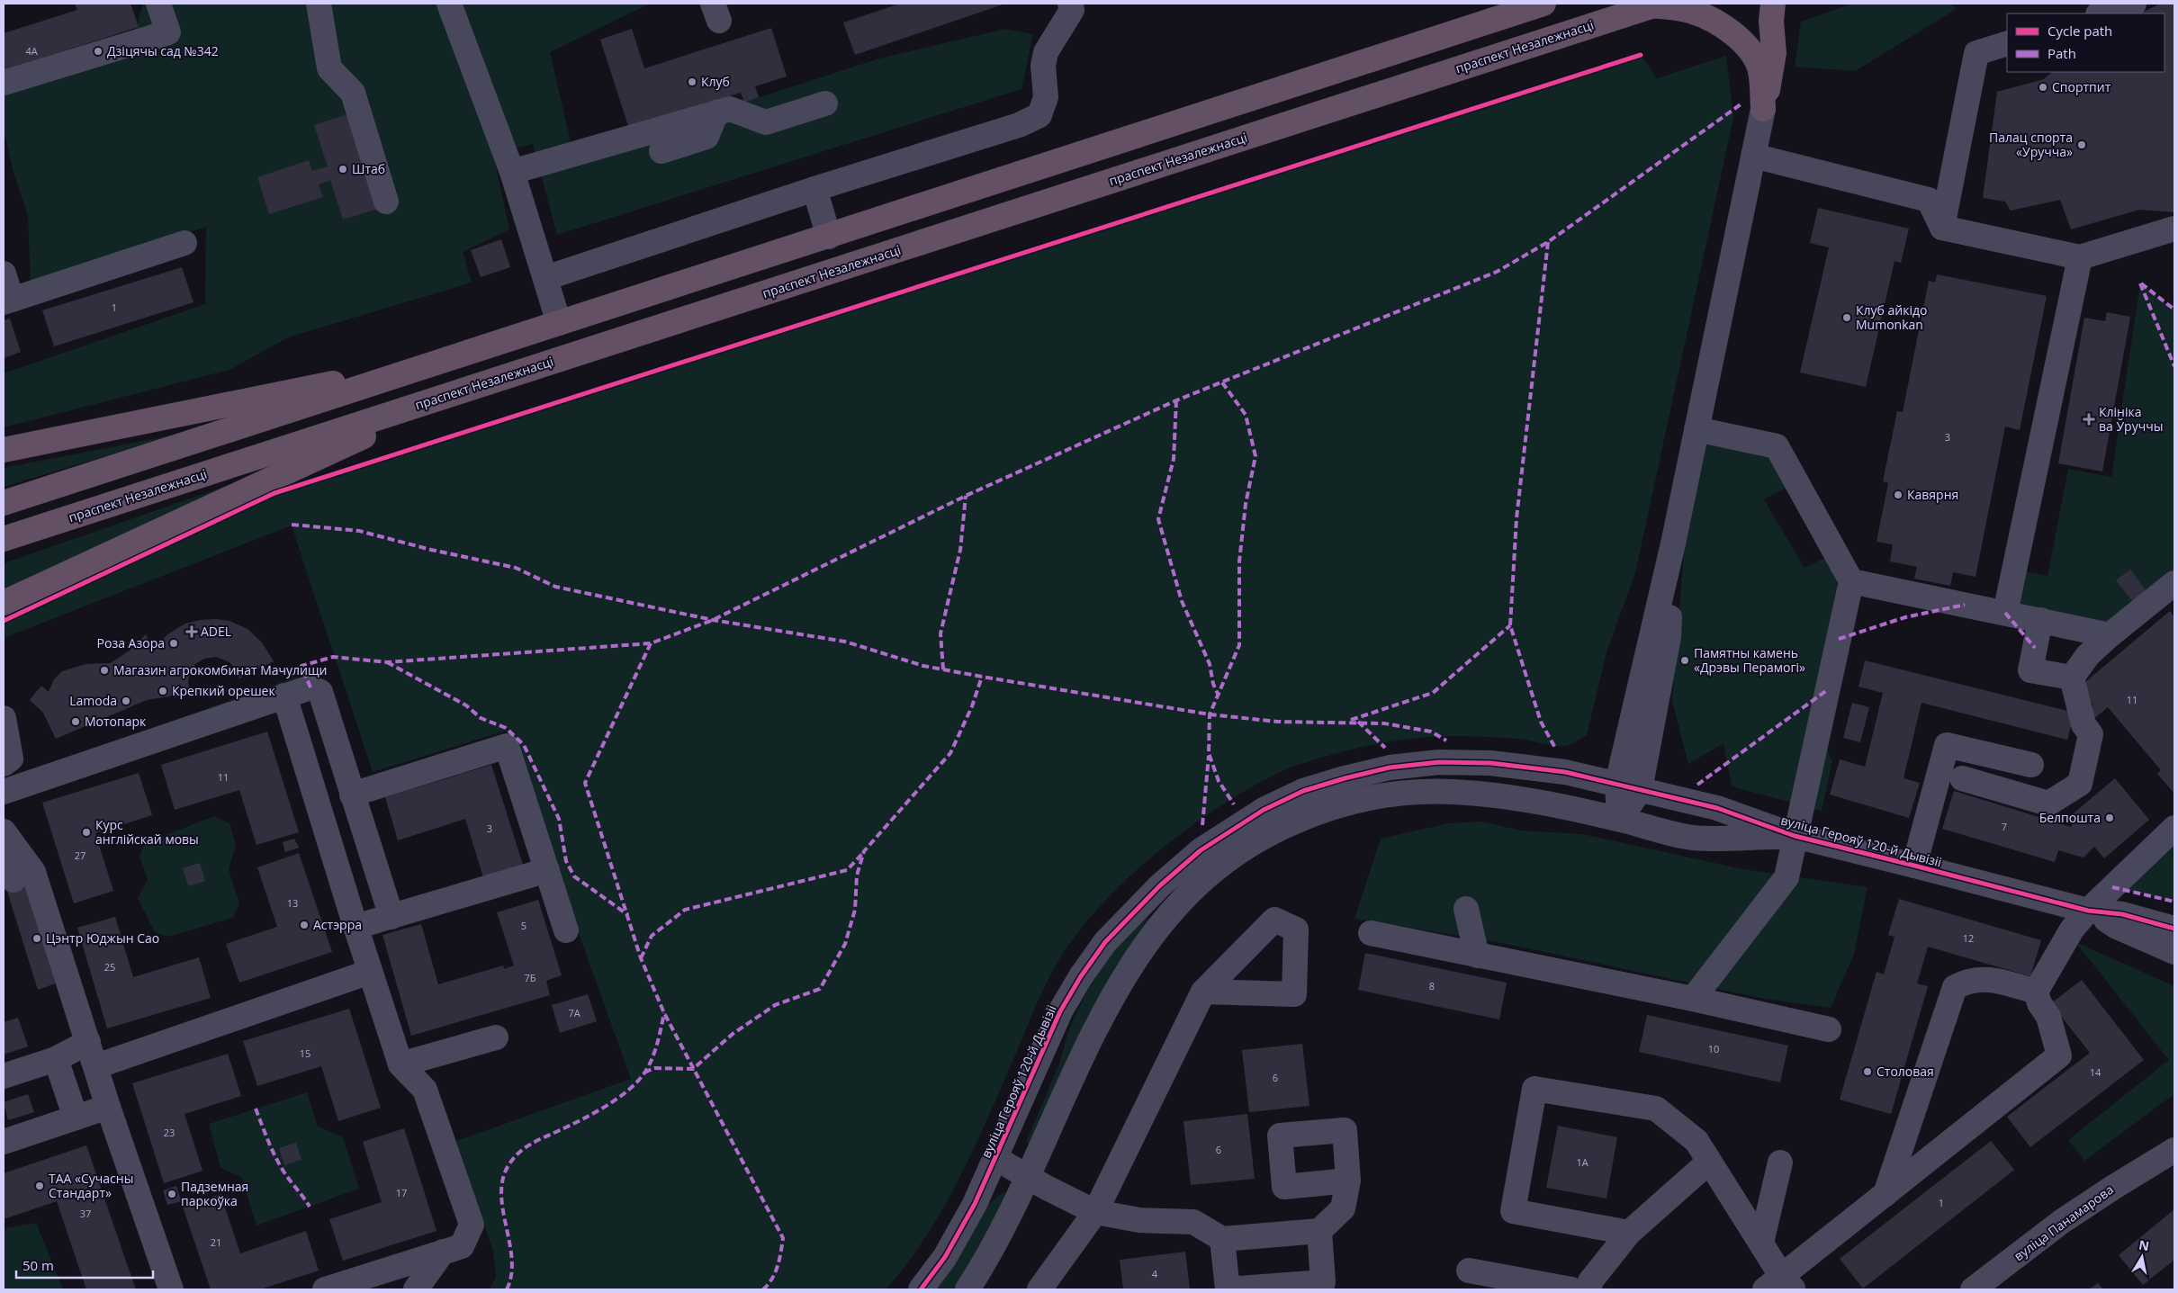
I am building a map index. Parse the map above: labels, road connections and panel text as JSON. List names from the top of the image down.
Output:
{
  "streets": {
    "highway": ["праспект Незалежнасці"],
    "street": ["вуліца Герояў 120-й Дывізіі", "вуліца Панамарова"]
  },
  "places": {
    "other": [
      "Дзіцячы сад №342",
      "Клуб",
      "Спортпит",
      "Палац спорта «Уручча»",
      "Штаб",
      "Клуб айкідо Mumonkan",
      "Кавярня",
      "Роза Азора",
      "Памятны камень «Дрэвы Перамогі»",
      "Магазин агрокомбинат Мачулищи",
      "Крепкий орешек",
      "Lamoda",
      "Мотопарк",
      "Белпошта",
      "Курс англійскай мовы",
      "Астэрра",
      "Цэнтр Юджын Сао",
      "Столовая",
      "ТАА «Сучасны Стандарт»",
      "Падземная паркоўка"
    ],
    "health": ["Клініка ва Ўруччы", "ADEL"]
  },
  "house_numbers": [
    "4А",
    "1",
    "3",
    "11",
    "11",
    "7",
    "3",
    "27",
    "13",
    "5",
    "12",
    "25",
    "7Б",
    "8",
    "7А",
    "10",
    "15",
    "14",
    "6",
    "23",
    "6",
    "1А",
    "17",
    "1",
    "37",
    "21",
    "4"
  ],
  "legend": ["Cycle path", "Path"],
  "scale_bar": "50 m",
  "north": "top"
}
